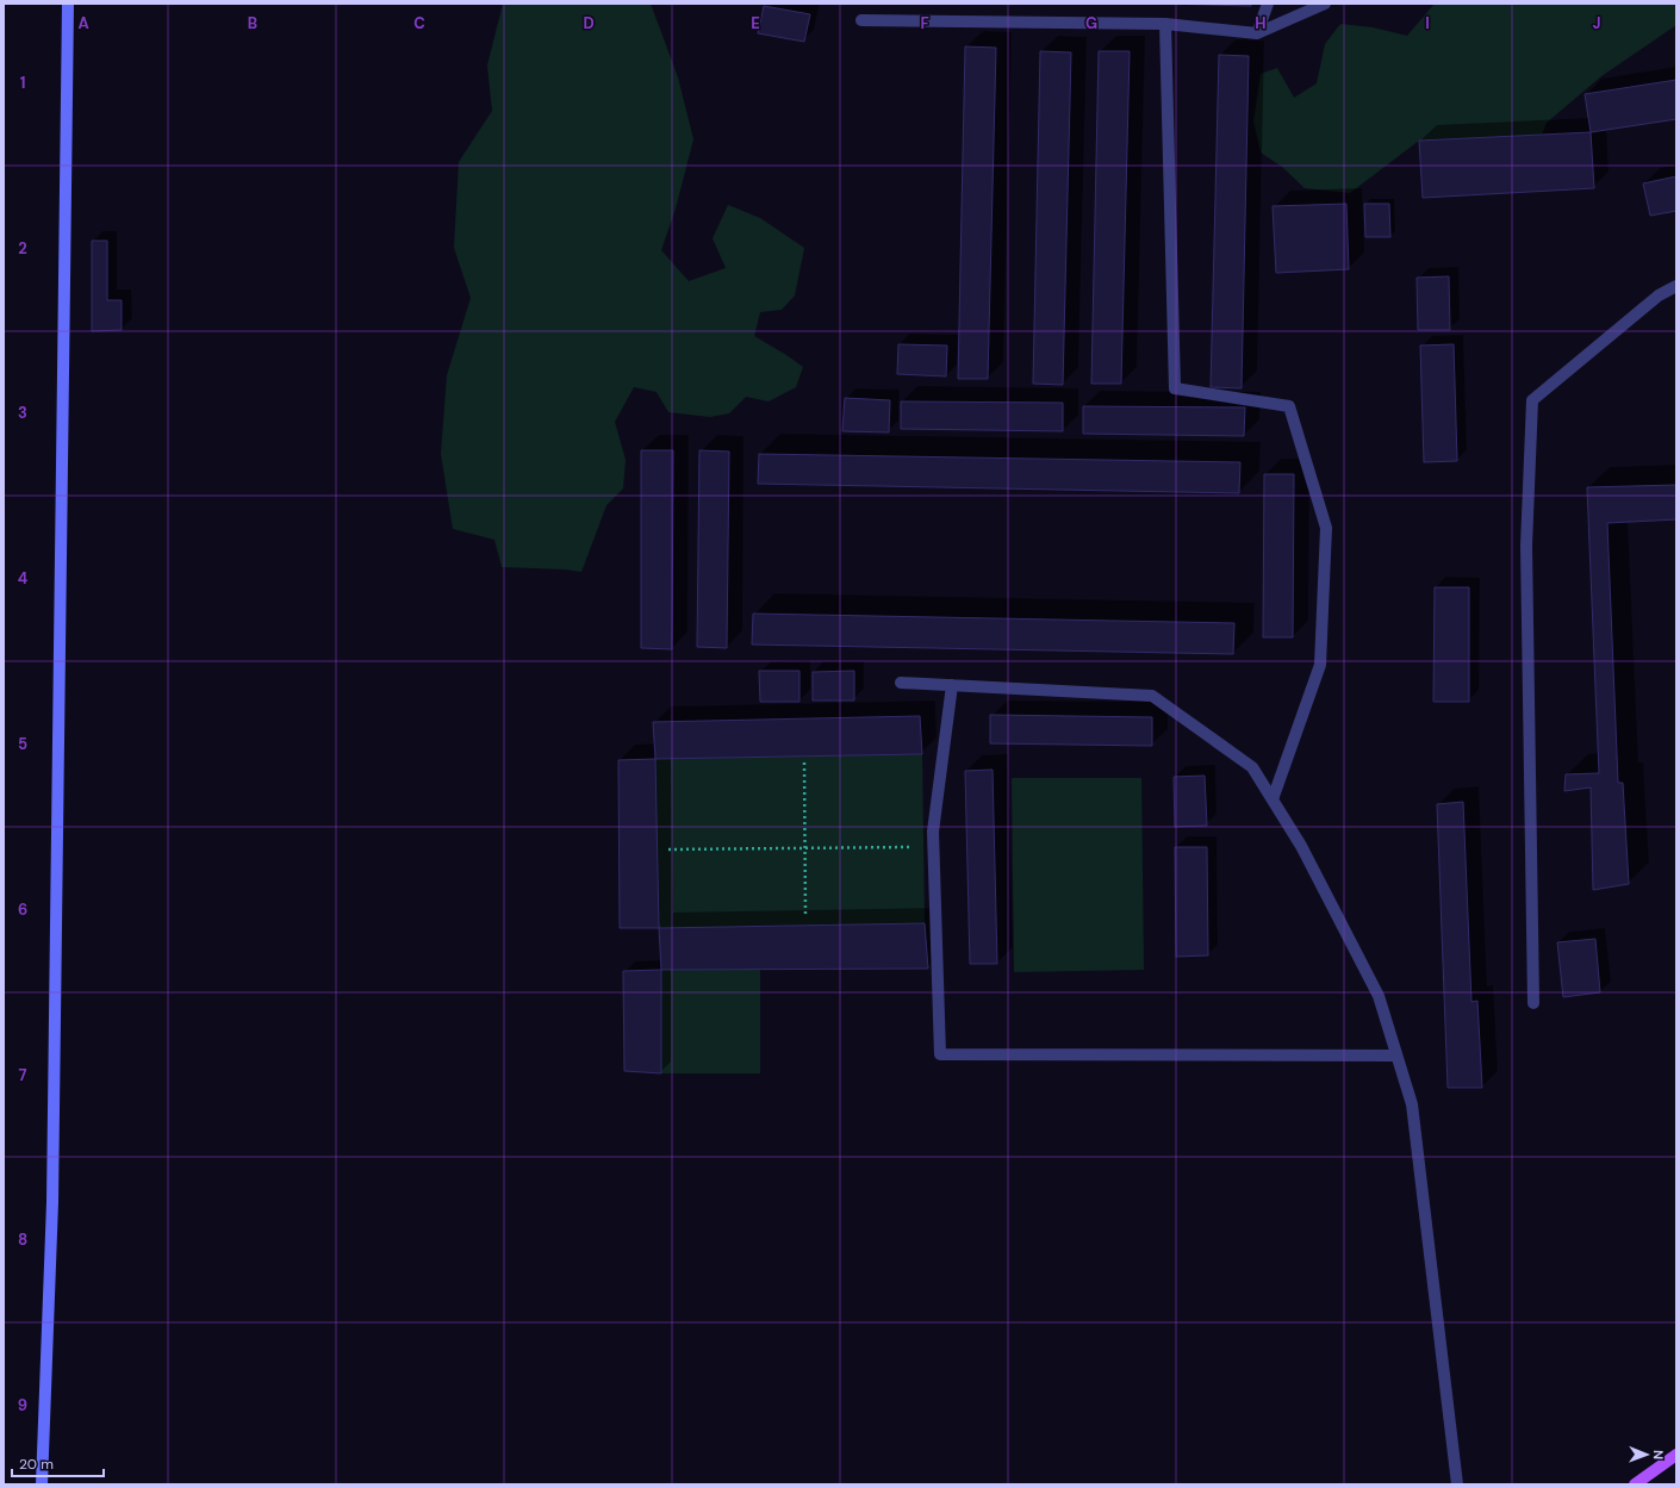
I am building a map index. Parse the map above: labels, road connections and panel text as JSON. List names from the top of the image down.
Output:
{
  "scale_bar": "20 m",
  "north": "right",
  "grid": {
    "columns": [
      "A",
      "B",
      "C",
      "D",
      "E",
      "F",
      "G",
      "H",
      "I",
      "J"
    ],
    "rows": [
      "1",
      "2",
      "3",
      "4",
      "5",
      "6",
      "7",
      "8",
      "9"
    ]
  }
}
